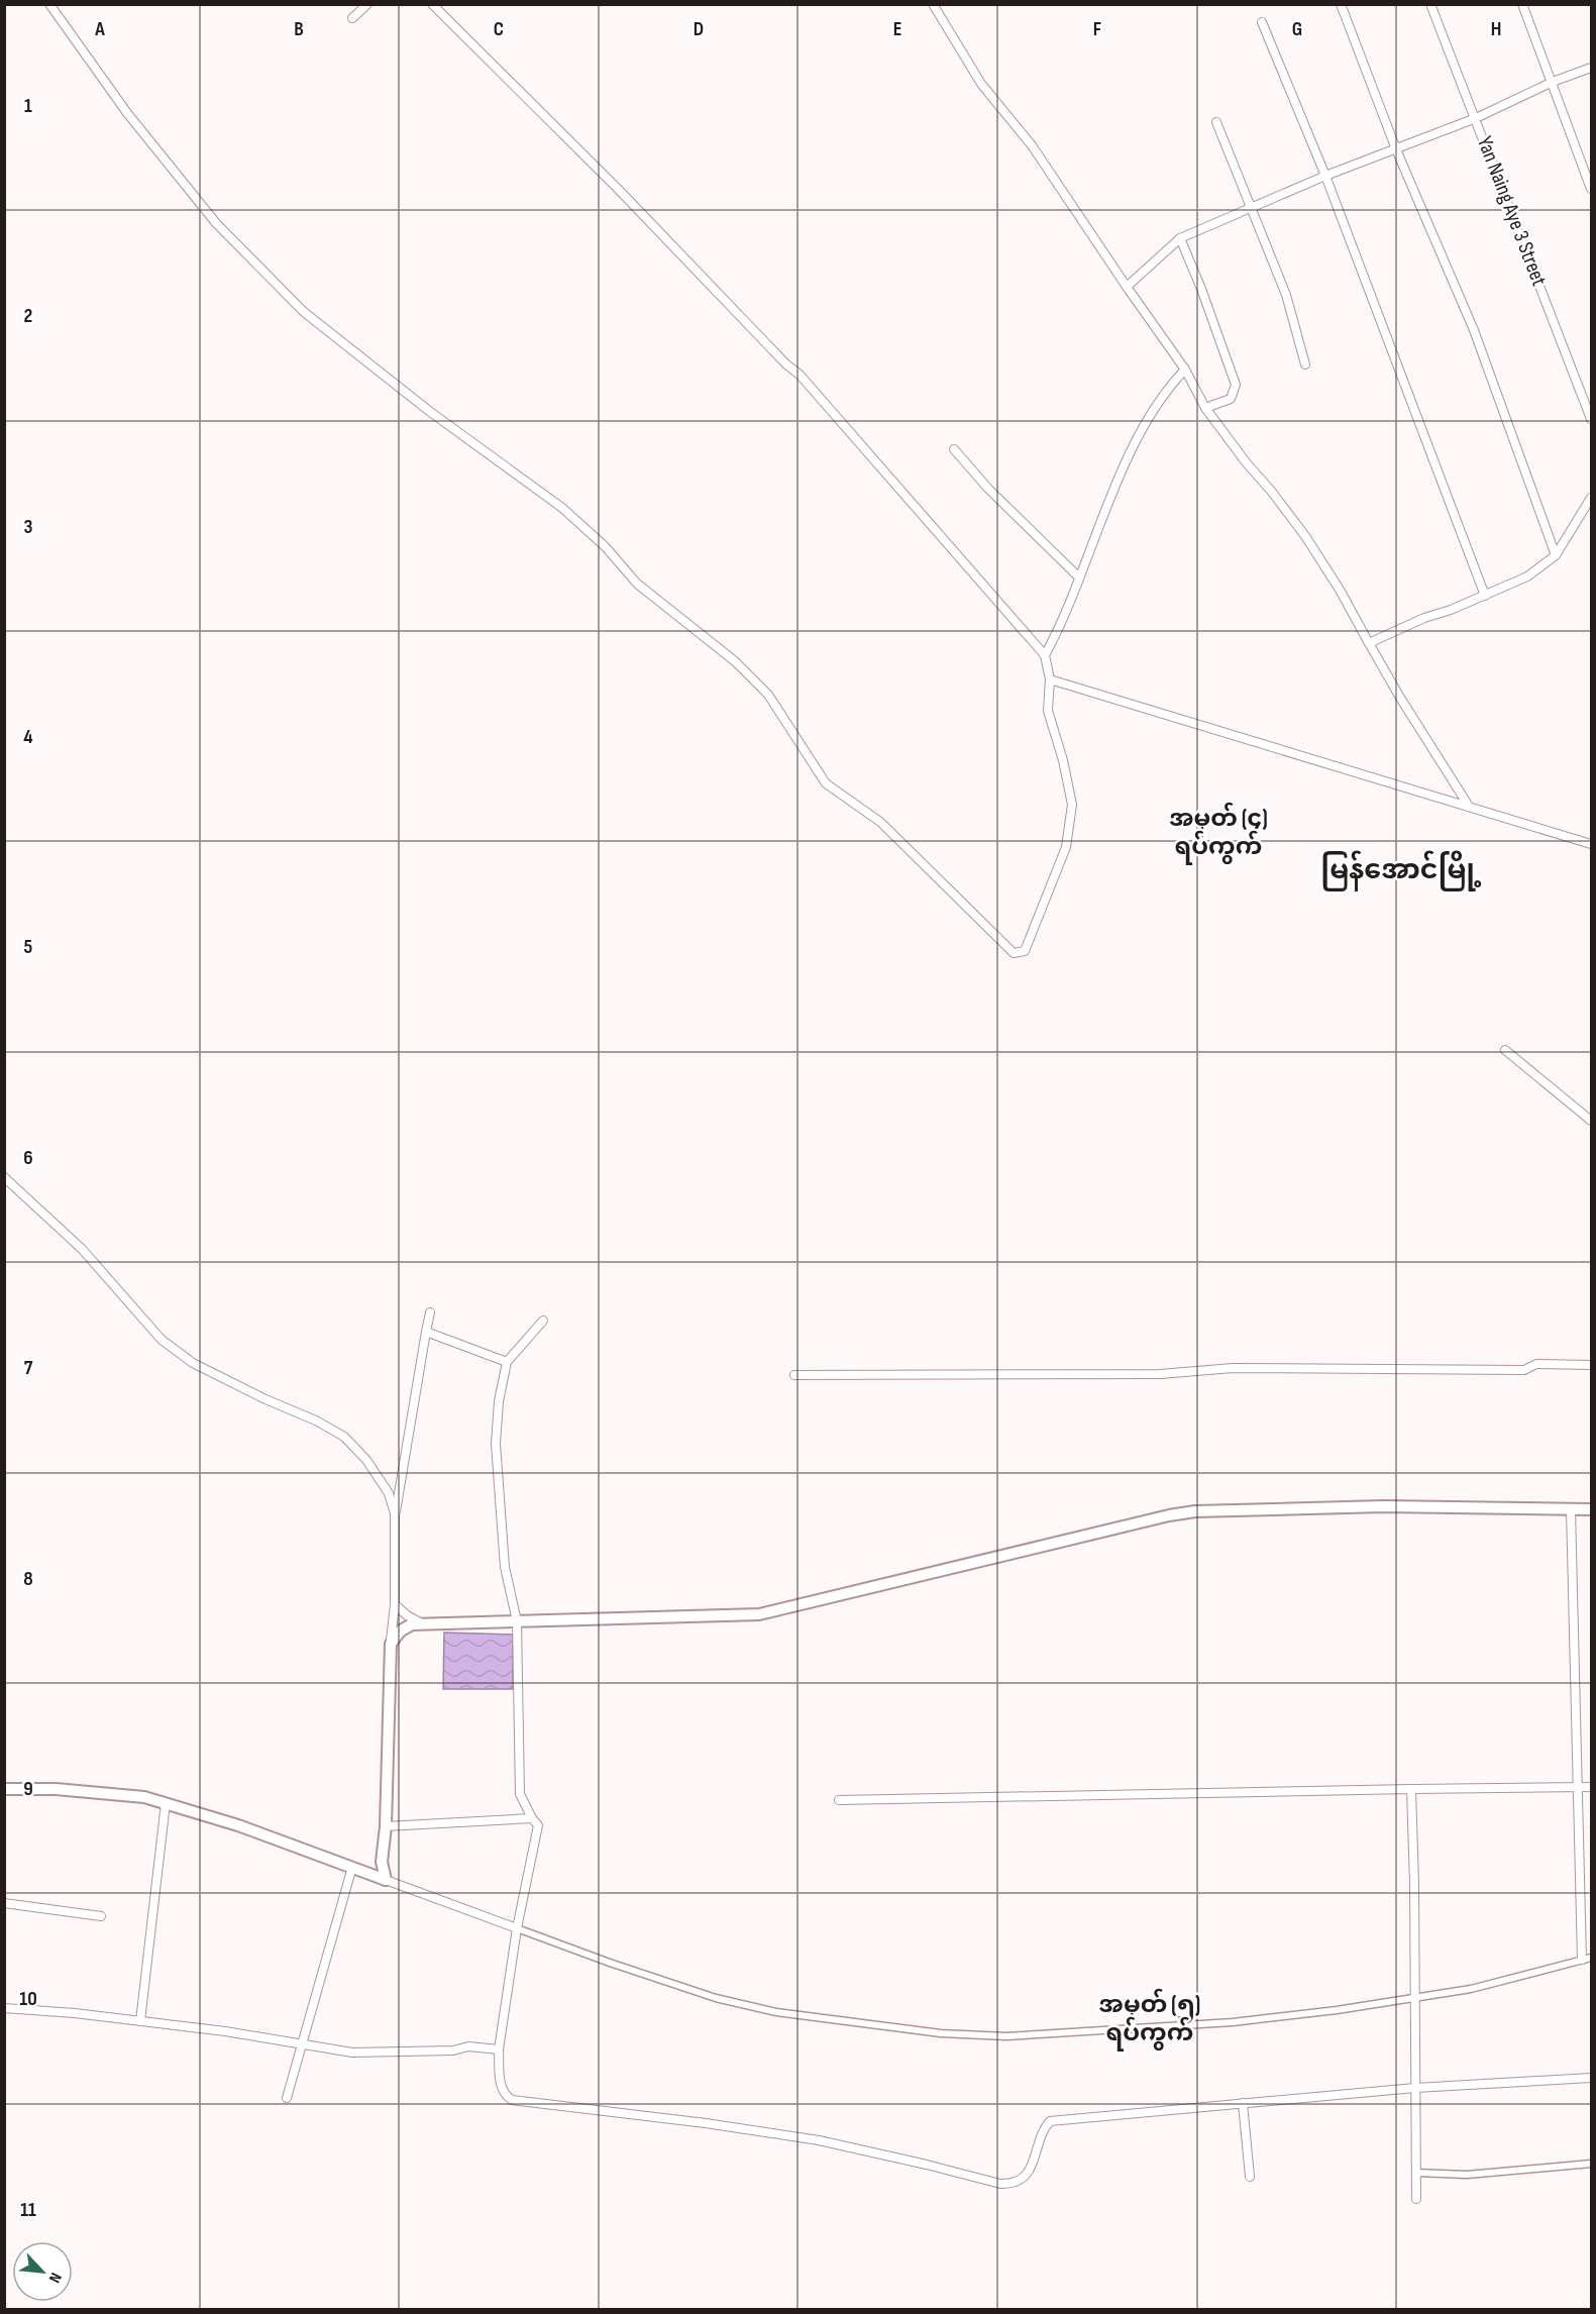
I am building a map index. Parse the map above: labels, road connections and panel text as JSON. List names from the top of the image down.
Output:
{
  "streets": {
    "street": ["Yan Naing Aye 3 Street"]
  },
  "districts": ["အမှတ် (၄) ရပ်ကွက်", "မြန်အောင်မြို့", "အမှတ် (၅) ရပ်ကွက်"],
  "north": "bottom right",
  "grid": {
    "columns": [
      "A",
      "B",
      "C",
      "D",
      "E",
      "F",
      "G",
      "H"
    ],
    "rows": [
      "1",
      "2",
      "3",
      "4",
      "5",
      "6",
      "7",
      "8",
      "9",
      "10",
      "11"
    ]
  }
}
